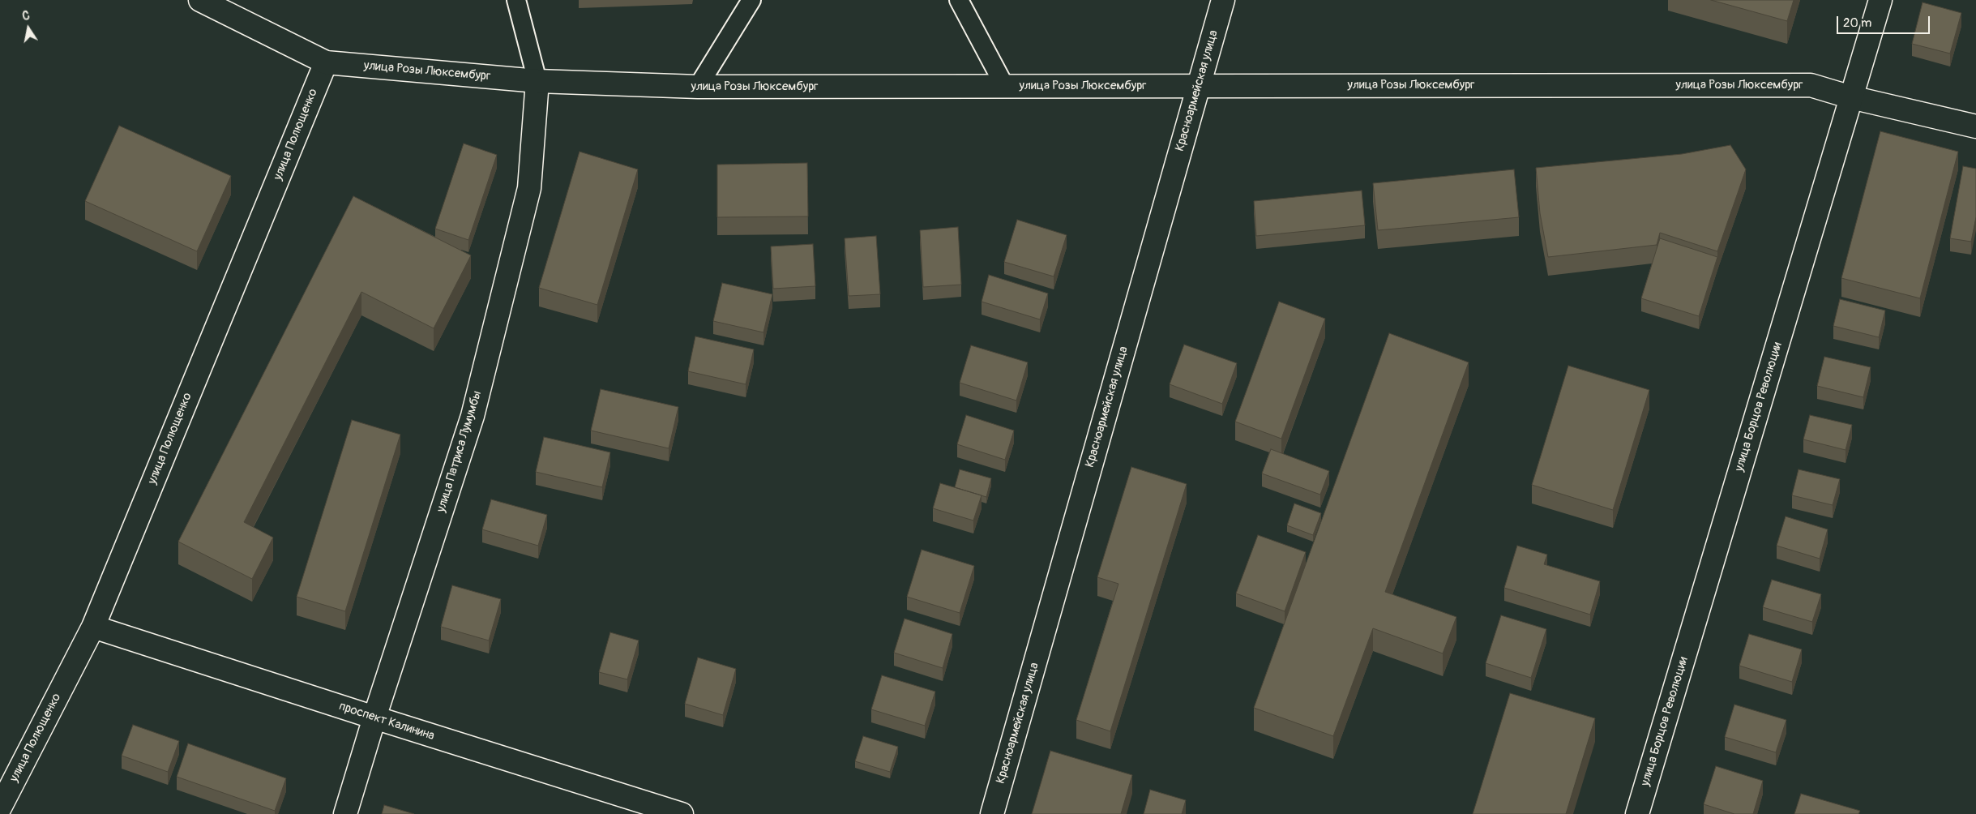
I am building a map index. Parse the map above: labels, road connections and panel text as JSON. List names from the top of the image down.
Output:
{
  "streets": {
    "street": [
      "улица Розы Люксембург",
      "Красноармейская улица",
      "улица Полющенко",
      "улица Борцов Революции",
      "улица Патриса Лумумбы",
      "проспект Калинина"
    ]
  },
  "crossings": [
    ["улица Розы Люксембург", "Красноармейская улица"],
    ["улица Розы Люксембург", "улица Полющенко"],
    ["улица Розы Люксембург", "улица Борцов Революции"],
    ["улица Розы Люксембург", "улица Патриса Лумумбы"],
    ["улица Полющенко", "проспект Калинина"],
    ["улица Патриса Лумумбы", "проспект Калинина"]
  ],
  "scale_bar": "20 m",
  "north": "top"
}
